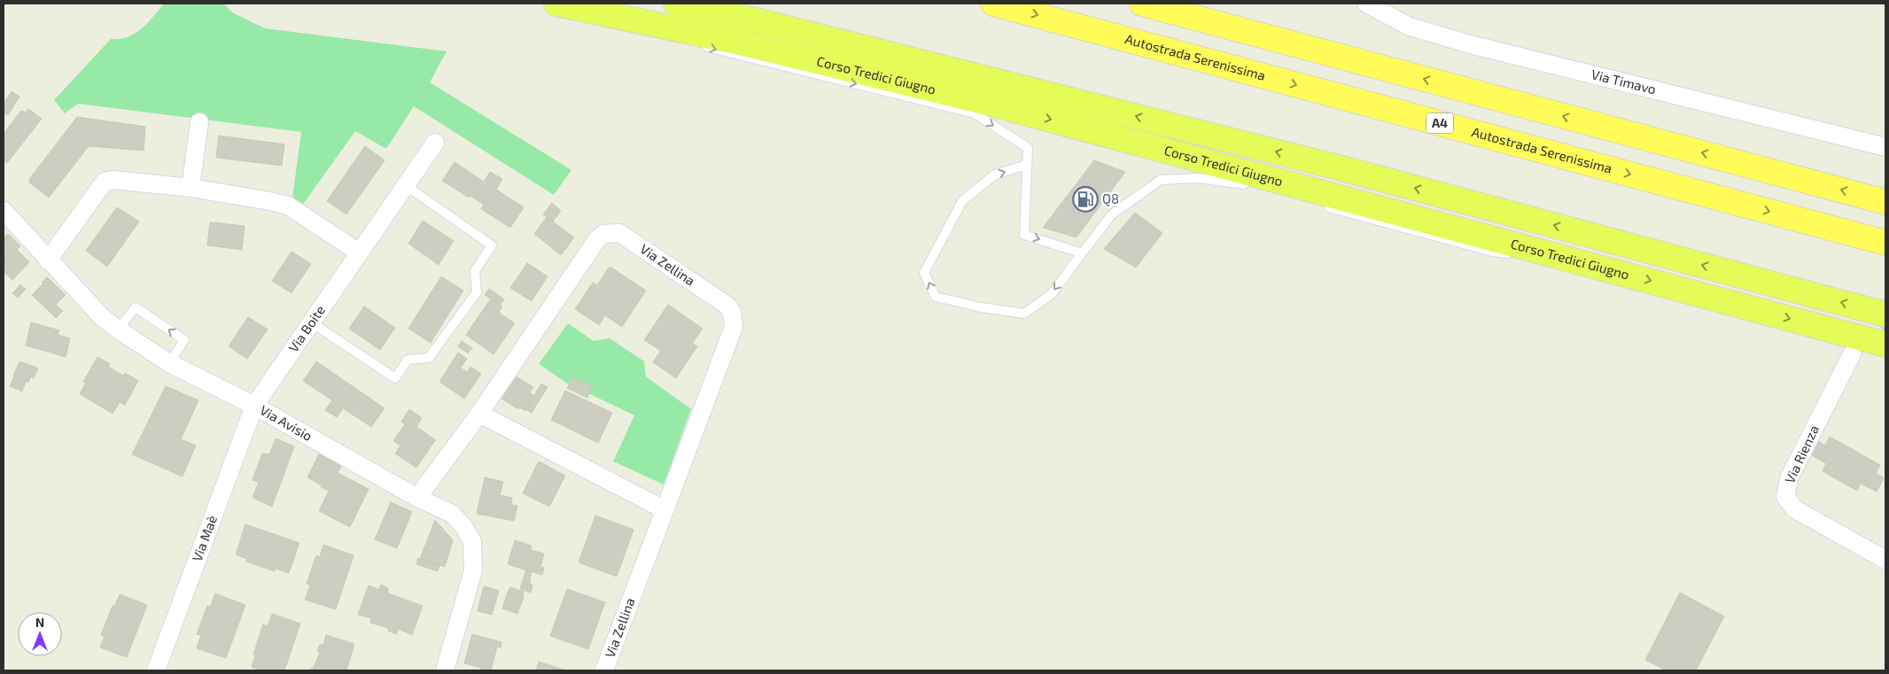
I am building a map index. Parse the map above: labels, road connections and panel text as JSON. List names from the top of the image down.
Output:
{
  "streets": {
    "highway": ["Autostrada Serenissima", "Corso Tredici Giugno", "A4"],
    "street": [
      "Via Timavo",
      "Via Zellina",
      "Via Boite",
      "Via Avisio",
      "Via Rienza",
      "Via Maè"
    ]
  },
  "crossings": [
    ["Via Zellina", "Via Avisio"],
    ["Via Boite", "Via Avisio"],
    ["Via Boite", "Via Maè"],
    ["Via Avisio", "Via Maè"]
  ],
  "places": {
    "fuel station": ["Q8"]
  },
  "north": "top"
}
